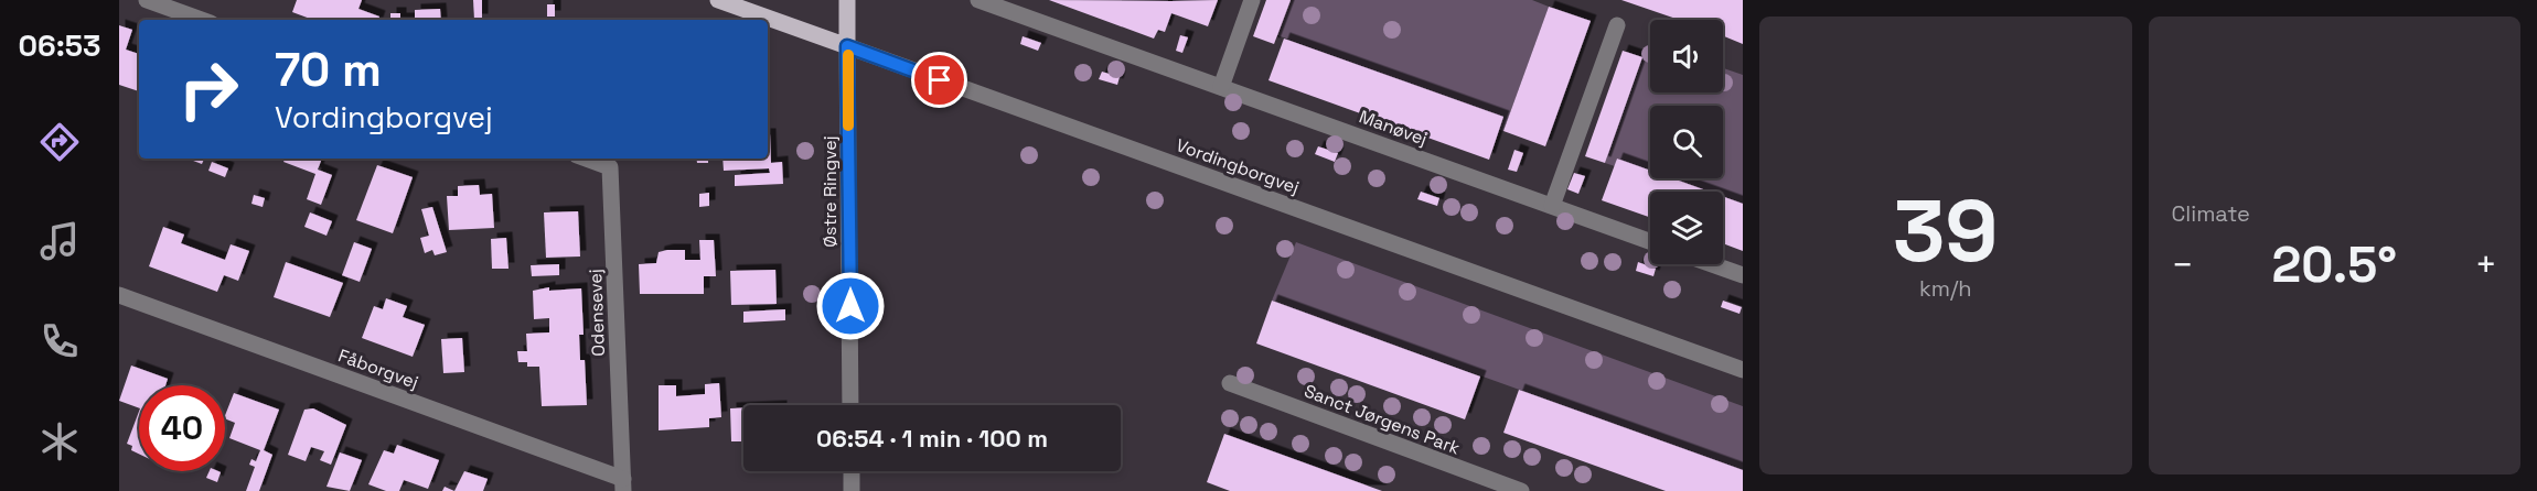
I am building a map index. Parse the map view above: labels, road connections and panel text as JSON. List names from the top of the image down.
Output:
{
  "streets": {
    "main road": ["Vordingborgvej"],
    "street": [
      "Manøvej",
      "Østre Ringvej",
      "Odensevej",
      "Fåborgvej",
      "Sanct Jørgens Park"
    ]
  },
  "crossings": [
    ["Vordingborgvej", "Østre Ringvej"],
    ["Odensevej", "Fåborgvej"]
  ],
  "page": {
    "tabs": "06:53",
    "tile": [
      ["39", "km/h"],
      "Climate"
    ],
    "turn": ["70 m", "Vordingborgvej"],
    "heat": ["−", "20.5°", "+"],
    "limit": "40",
    "trip": "06:54 · 1 min · 100 m"
  }
}
